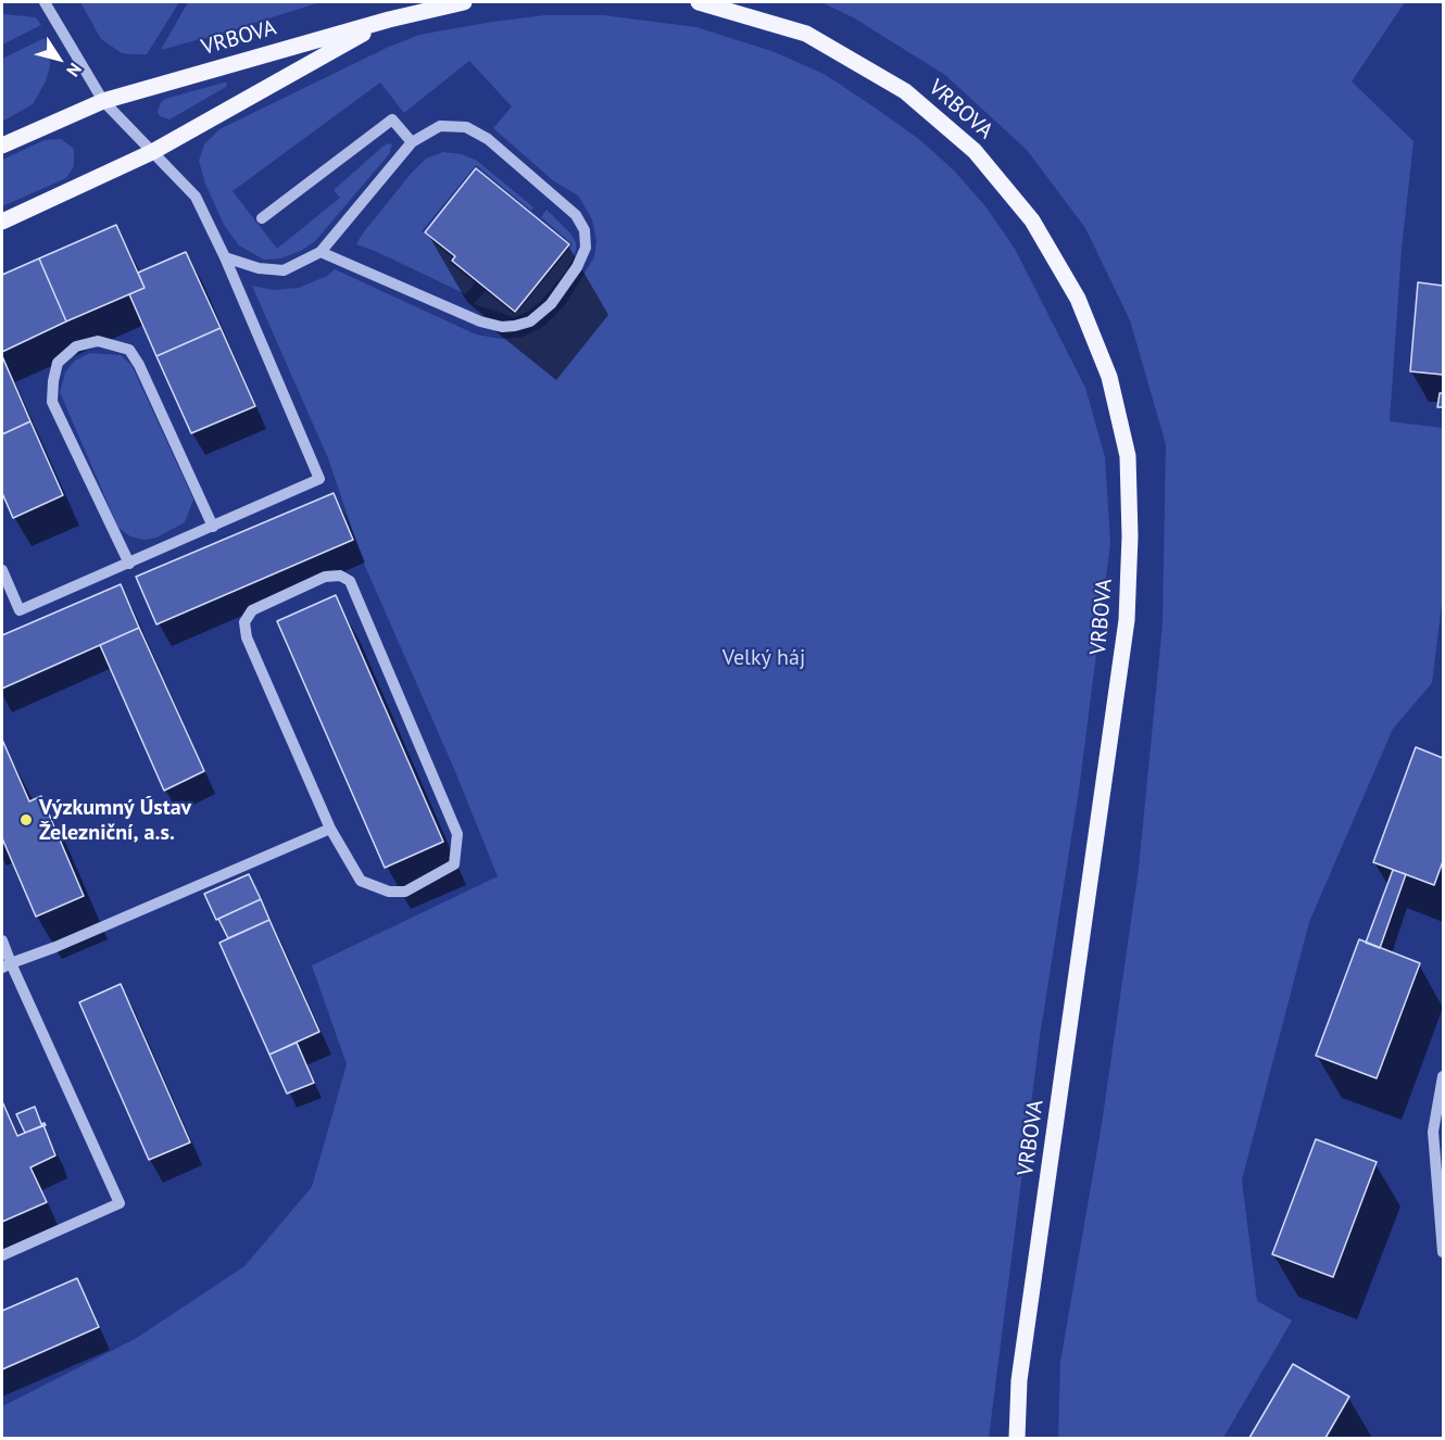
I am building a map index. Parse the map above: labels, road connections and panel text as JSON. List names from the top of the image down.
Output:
{
  "streets": {
    "main road": ["VRBOVA"]
  },
  "parks": ["Velký háj"],
  "places": ["Výzkumný Ústav Železniční, a.s."],
  "north": "bottom right"
}
